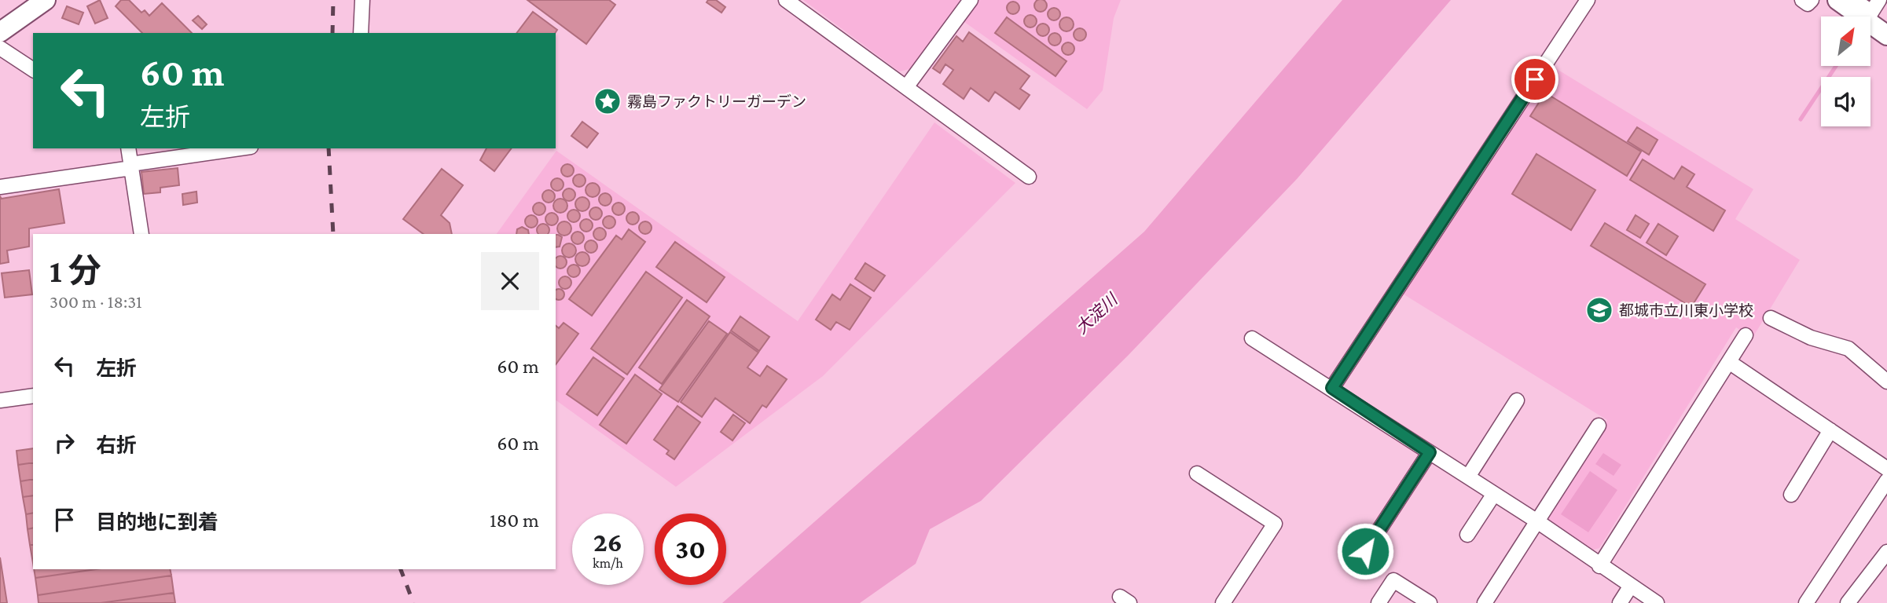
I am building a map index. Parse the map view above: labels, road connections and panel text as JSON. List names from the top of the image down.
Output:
{
  "water": ["大淀川"],
  "places": {
    "place": ["霧島ファクトリーガーデン"],
    "school or university": ["都城市立川東小学校"]
  },
  "north": "top right",
  "page": {
    "turn": ["60 m", "左折"],
    "heading": ["1 分", "300 m · 18:31"],
    "list": [
      {
        "name": "左折",
        "value": "60 m"
      },
      {
        "name": "右折",
        "value": "60 m"
      },
      {
        "name": "目的地に到着",
        "value": "180 m"
      }
    ],
    "speed": "26 km/h",
    "limit": "30"
  }
}
